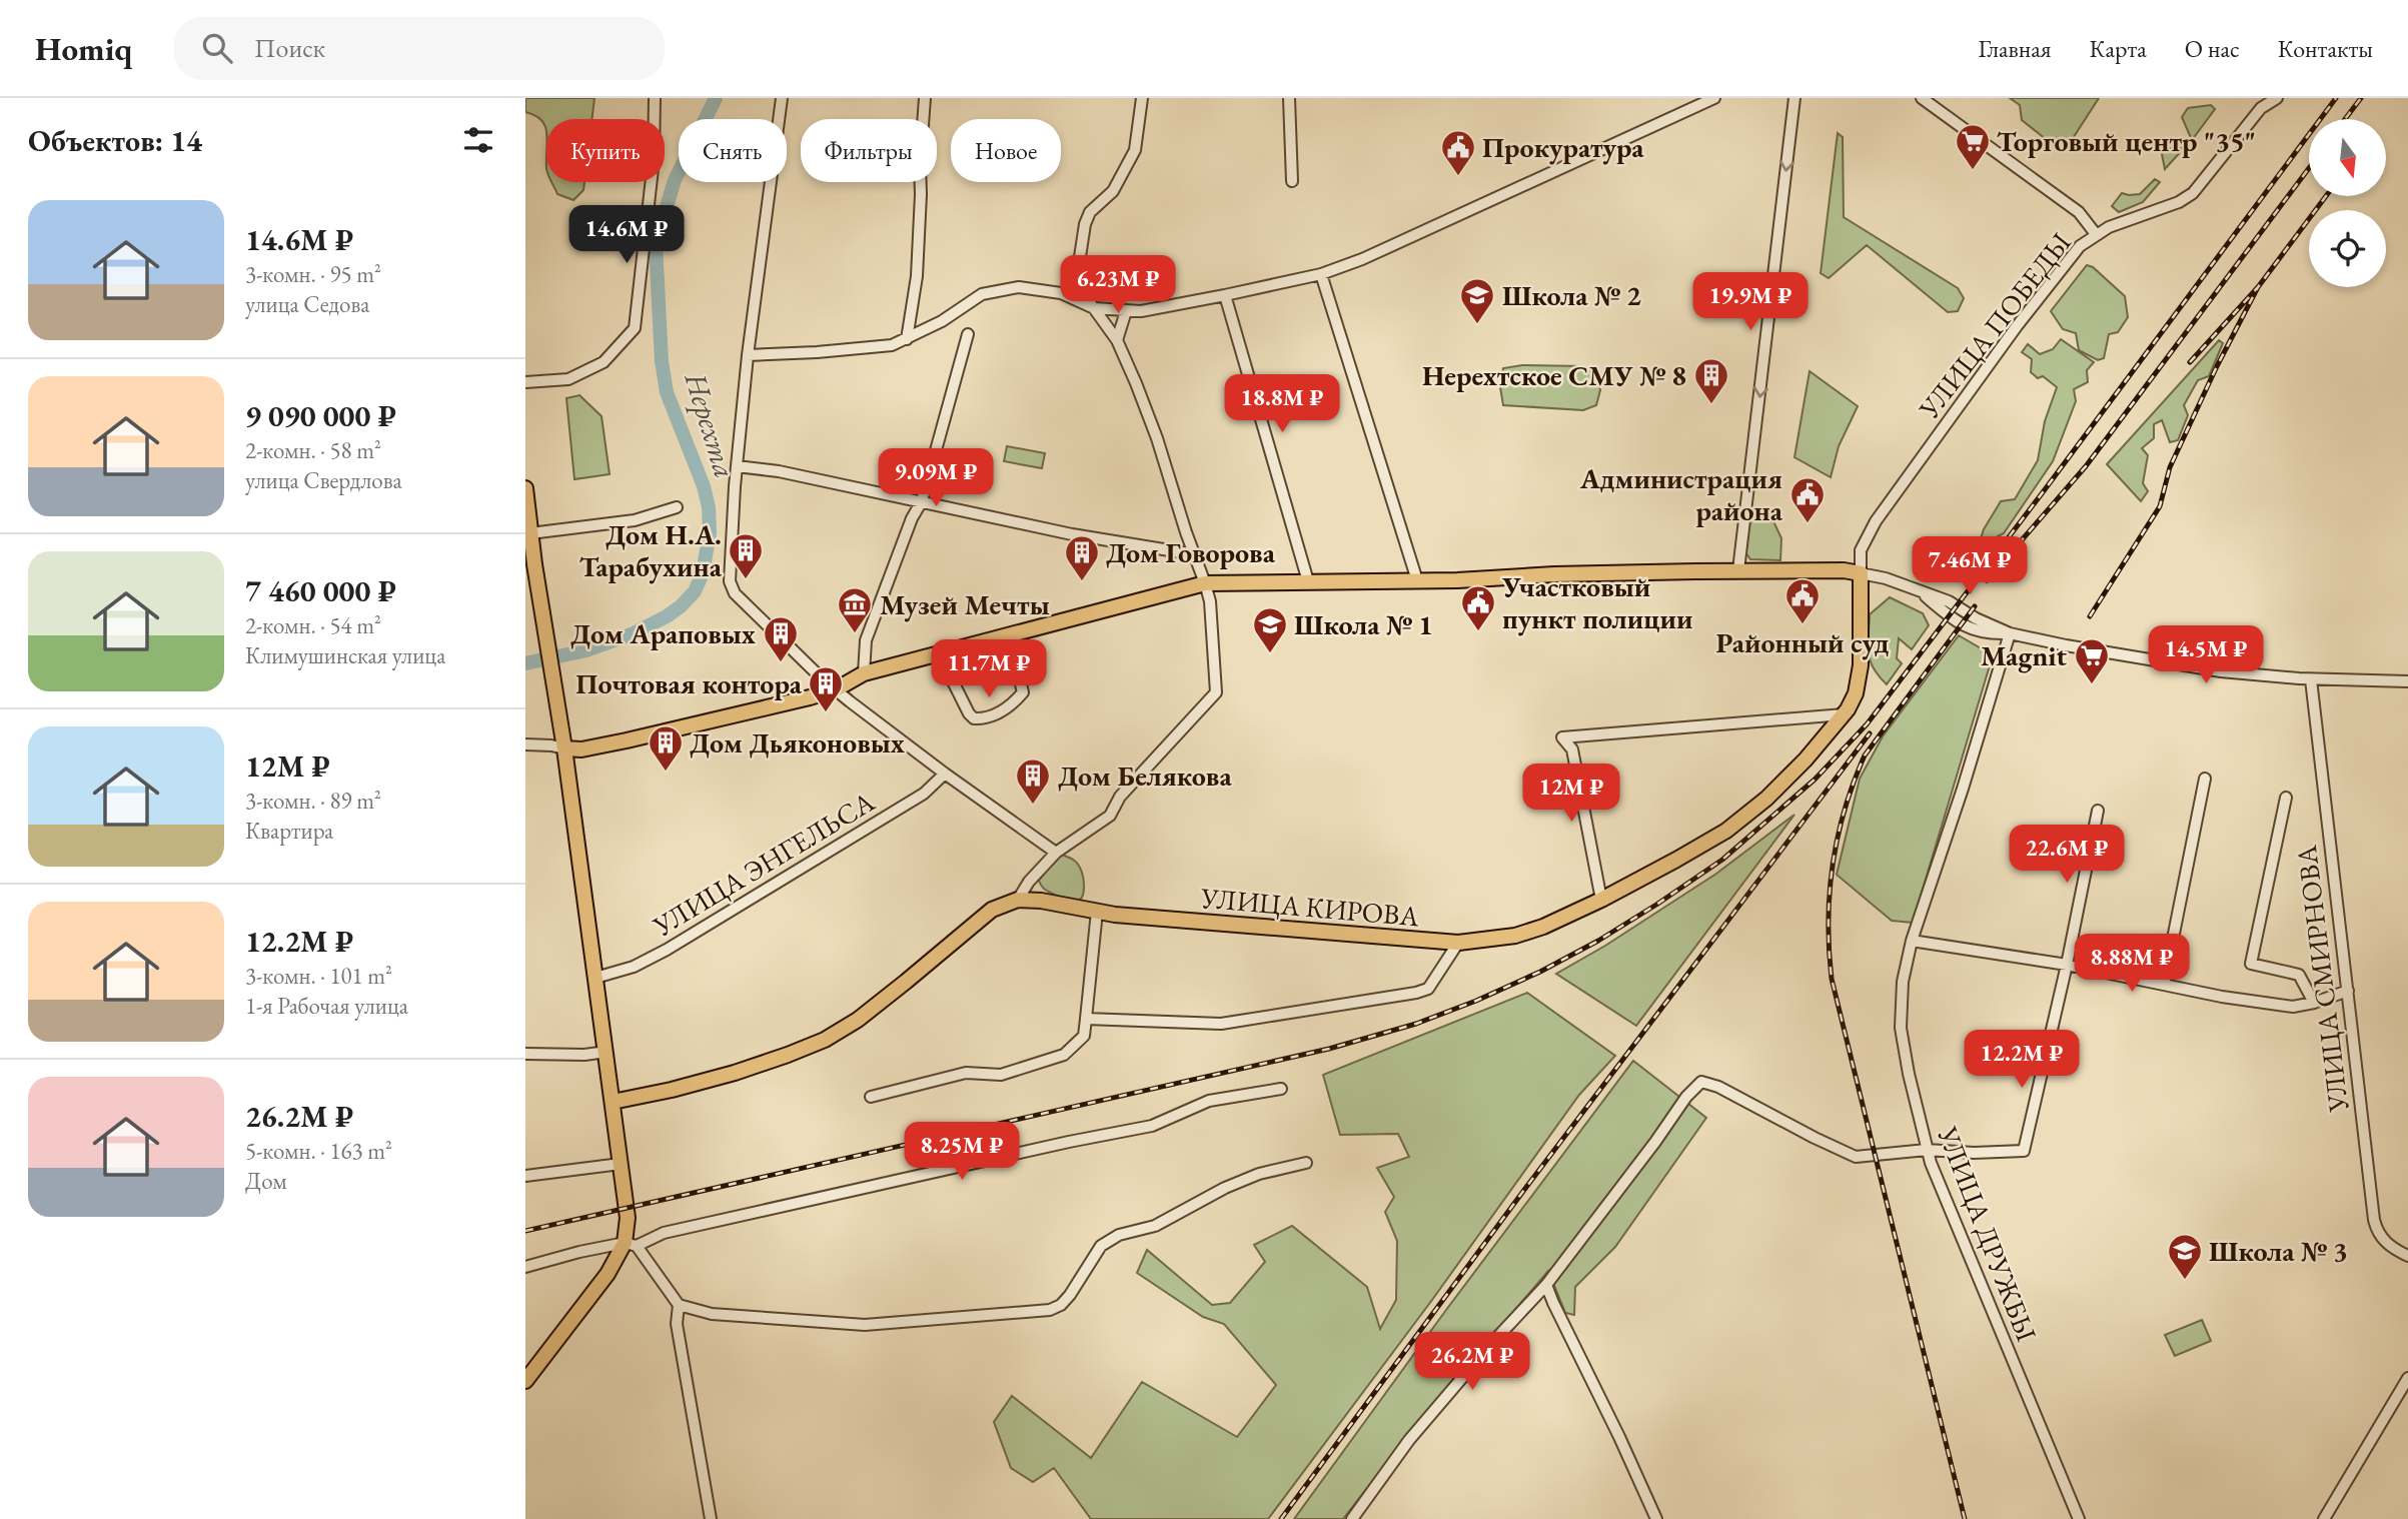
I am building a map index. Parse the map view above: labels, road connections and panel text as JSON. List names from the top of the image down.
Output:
{
  "streets": {
    "main road": ["УЛИЦА КИРОВА"],
    "street": [
      "УЛИЦА ПОБЕДЫ",
      "УЛИЦА ЭНГЕЛЬСА",
      "УЛИЦА СМИРНОВА",
      "УЛИЦА ДРУЖБЫ"
    ]
  },
  "crossings": [
    ["УЛИЦА ПОБЕДЫ", "УЛИЦА КИРОВА"]
  ],
  "water": ["Нерехта"],
  "places": {
    "supermarket": ["Торговый центр \"35\"", "Magnit"],
    "public building": [
      "Прокуратура",
      "Администрация района",
      "Районный суд",
      "Участковый пункт полиции"
    ],
    "school or university": ["Школа № 2", "Школа № 1", "Школа № 3"],
    "building": [
      "Нерехтское СМУ № 8",
      "Дом Н.А. Тарабухина",
      "Дом Говорова",
      "Дом Араповых",
      "Почтовая контора",
      "Дом Дьяконовых",
      "Дом Белякова"
    ],
    "museum": ["Музей Мечты"]
  },
  "north": "bottom",
  "page": {
    "header": "Homiq",
    "search": "Поиск",
    "nav": [
      "Главная",
      "Карта",
      "О нас",
      "Контакты"
    ],
    "heading": "Объектов: 14",
    "chip": [
      "Купить",
      "Снять",
      "Фильтры",
      "Новое"
    ],
    "list": [
      {
        "name": "14.6M ₽",
        "note": "3-комн. · 95 m² · улица Седова"
      },
      {
        "name": "9 090 000 ₽",
        "note": "2-комн. · 58 m² · улица Свердлова"
      },
      {
        "name": "7 460 000 ₽",
        "note": "2-комн. · 54 m² · Климушинская улица"
      },
      {
        "name": "12M ₽",
        "note": "3-комн. · 89 m² · Квартира"
      },
      {
        "name": "12.2M ₽",
        "note": "3-комн. · 101 m² · 1-я Рабочая улица"
      },
      {
        "name": "26.2M ₽",
        "note": "5-комн. · 163 m² · Дом"
      }
    ],
    "price": [
      "14.6M ₽",
      "6.23M ₽",
      "19.9M ₽",
      "18.8M ₽",
      "9.09M ₽",
      "7.46M ₽",
      "14.5M ₽",
      "11.7M ₽",
      "12M ₽",
      "22.6M ₽",
      "8.88M ₽",
      "12.2M ₽",
      "8.25M ₽",
      "26.2M ₽"
    ]
  }
}
